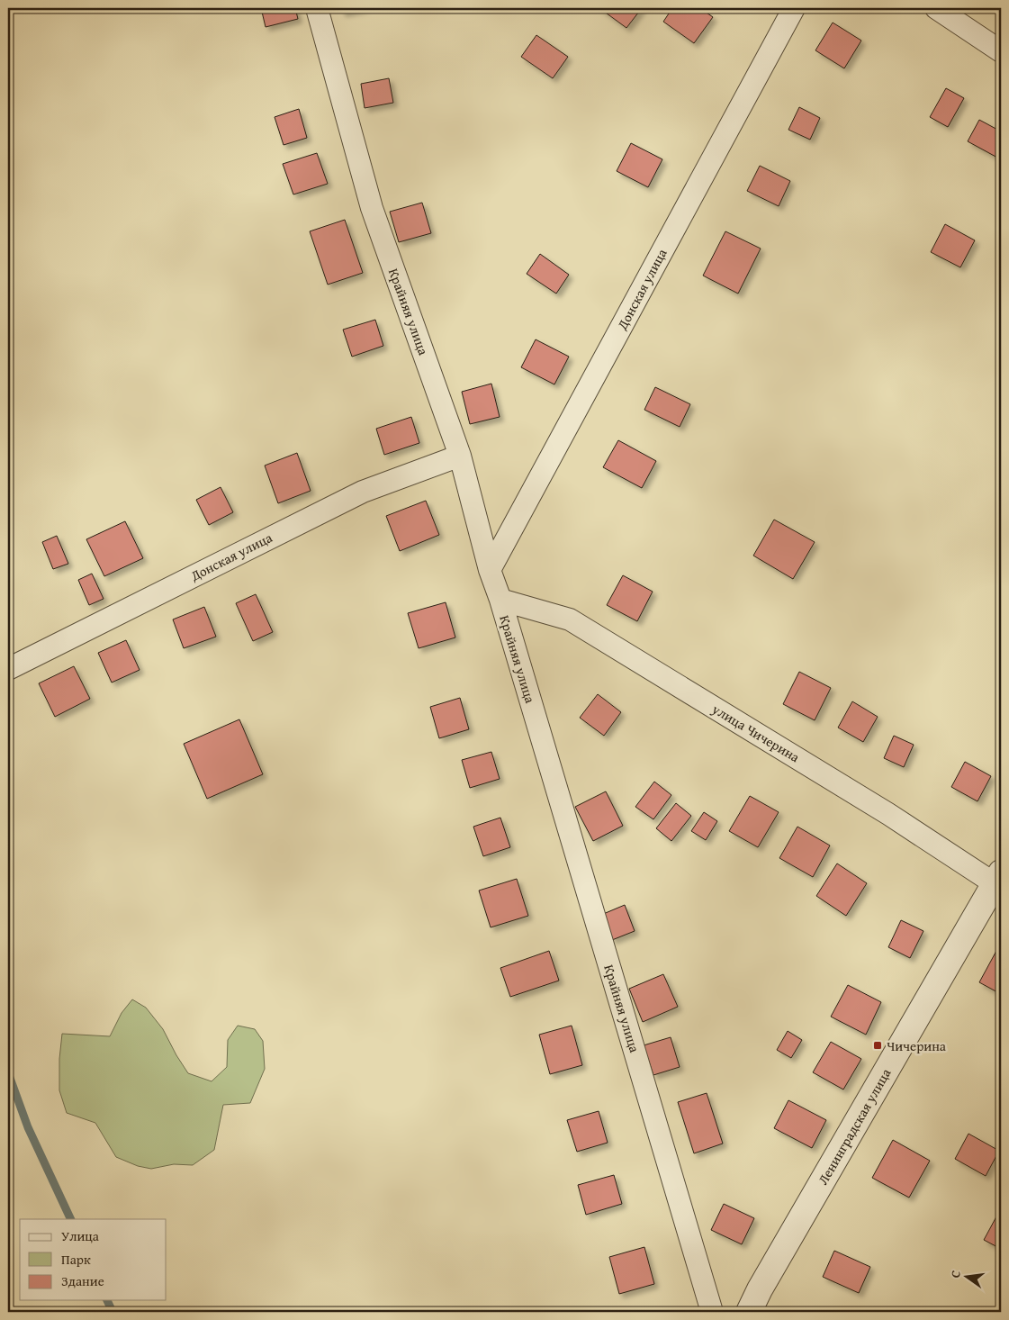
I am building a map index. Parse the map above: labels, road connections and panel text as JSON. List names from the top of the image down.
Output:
{
  "streets": {
    "street": [
      "Донская улица",
      "Крайняя улица",
      "улица Чичерина",
      "Ленинградская улица"
    ]
  },
  "crossings": [
    ["Донская улица", "Крайняя улица"],
    ["Крайняя улица", "улица Чичерина"],
    ["улица Чичерина", "Ленинградская улица"]
  ],
  "places": {
    "transit": ["Чичерина"]
  },
  "legend": ["Улица", "Парк", "Здание"],
  "north": "left"
}
